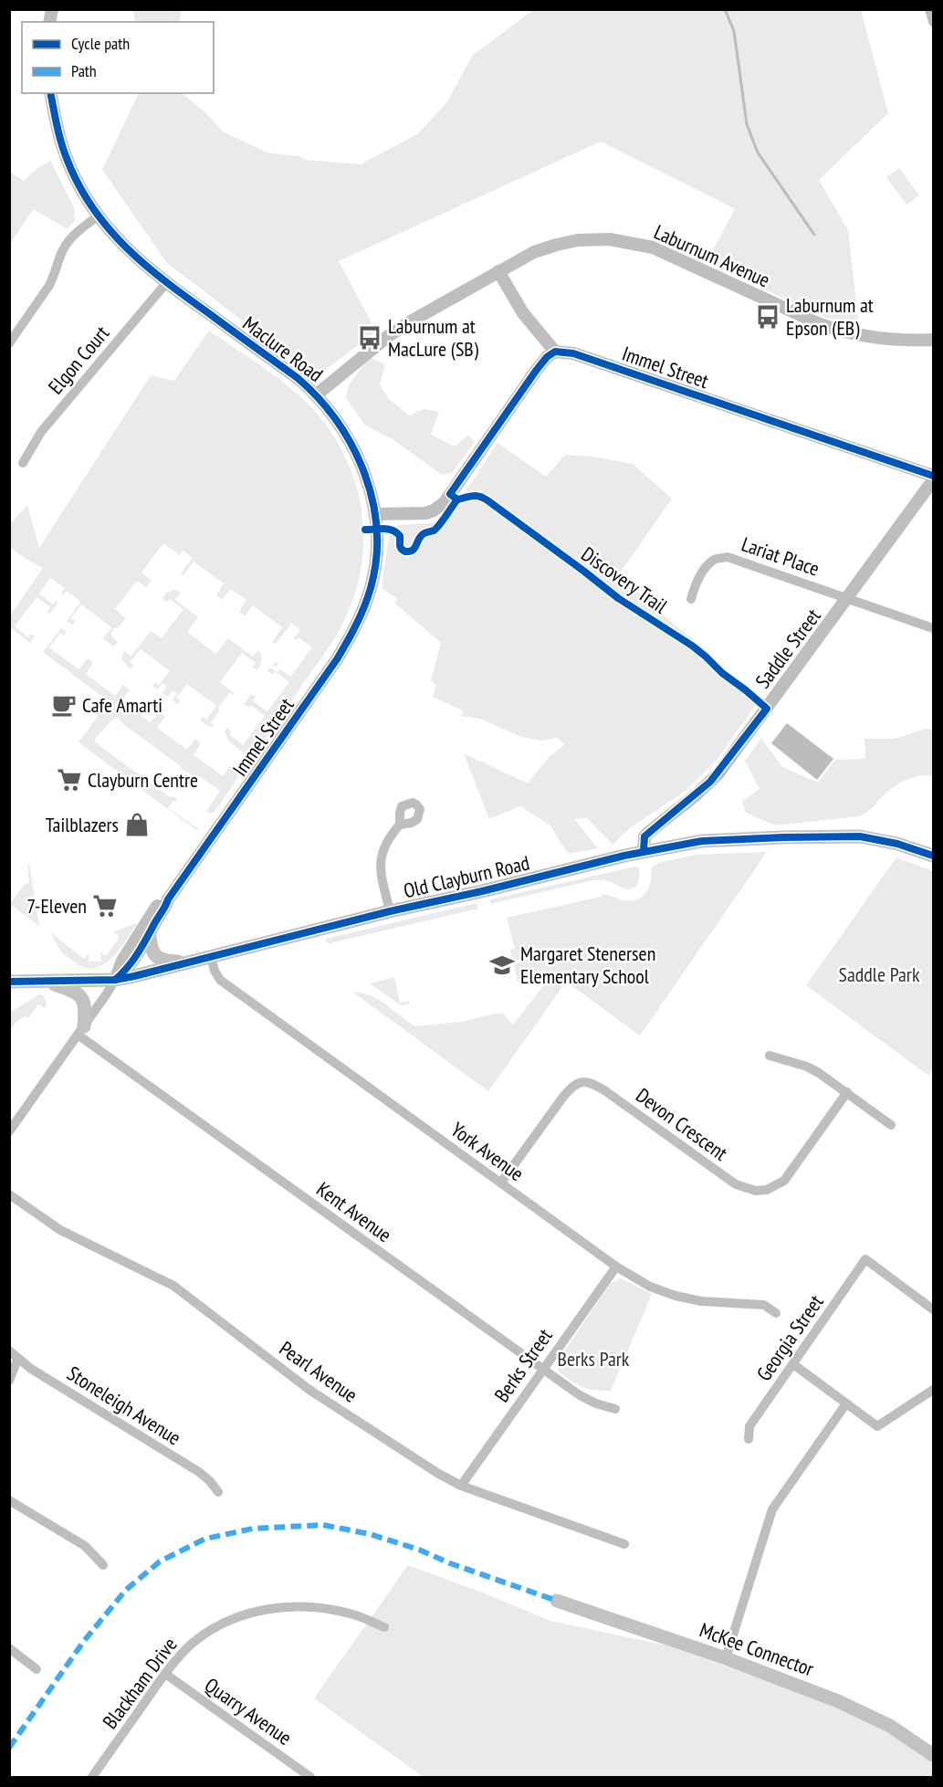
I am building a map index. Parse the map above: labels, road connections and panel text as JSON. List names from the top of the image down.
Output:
{
  "streets": {
    "main road": ["Old Clayburn Road", "McKee Connector"],
    "street": [
      "Laburnum Avenue",
      "Maclure Road",
      "Elgon Court",
      "Immel Street",
      "Lariat Place",
      "Saddle Street",
      "Devon Crescent",
      "York Avenue",
      "Kent Avenue",
      "Georgia Street",
      "Berks Street",
      "Pearl Avenue",
      "Stoneleigh Avenue",
      "Blackham Drive",
      "Quarry Avenue"
    ],
    "cycle path": ["Discovery Trail"]
  },
  "crossings": [
    ["Laburnum Avenue", "Maclure Road"],
    ["Maclure Road", "Elgon Court"],
    ["Maclure Road", "Immel Street"],
    ["Immel Street", "Old Clayburn Road"],
    ["Immel Street", "Kent Avenue"],
    ["Lariat Place", "Saddle Street"],
    ["Saddle Street", "Old Clayburn Road"],
    ["Old Clayburn Road", "York Avenue"],
    ["Devon Crescent", "York Avenue"],
    ["York Avenue", "Berks Street"],
    ["Kent Avenue", "Berks Street"],
    ["Berks Street", "Pearl Avenue"],
    ["Blackham Drive", "Quarry Avenue"]
  ],
  "parks": ["Saddle Park", "Berks Park"],
  "places": {
    "bus stop": ["Laburnum at Epson (EB)", "Laburnum at MacLure (SB)"],
    "cafe": ["Cafe Amarti"],
    "supermarket": ["Clayburn Centre", "7-Eleven"],
    "shop": ["Tailblazers"],
    "school or university": ["Margaret Stenersen Elementary School"]
  },
  "legend": ["Cycle path", "Path"]
}
